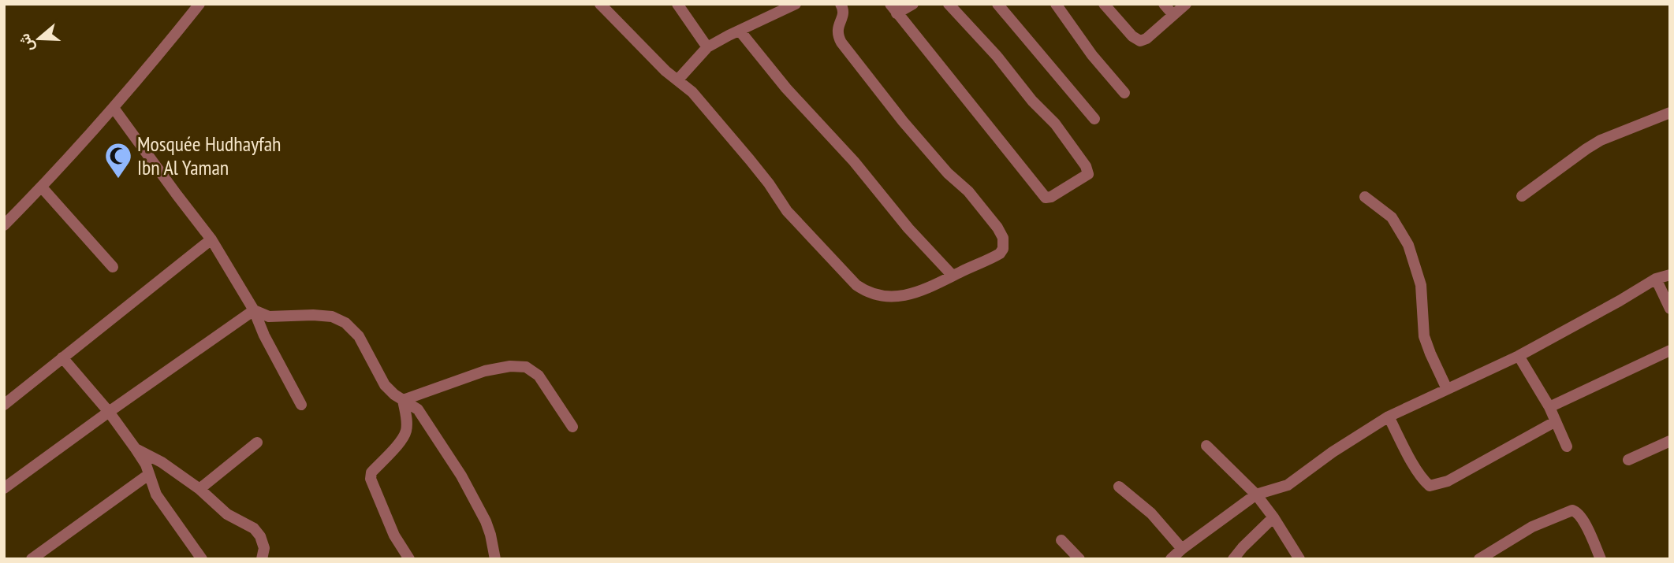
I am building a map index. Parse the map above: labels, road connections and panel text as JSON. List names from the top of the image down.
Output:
{
  "places": {
    "mosque": ["Mosquée Hudhayfah Ibn Al Yaman"]
  },
  "north": "left"
}
